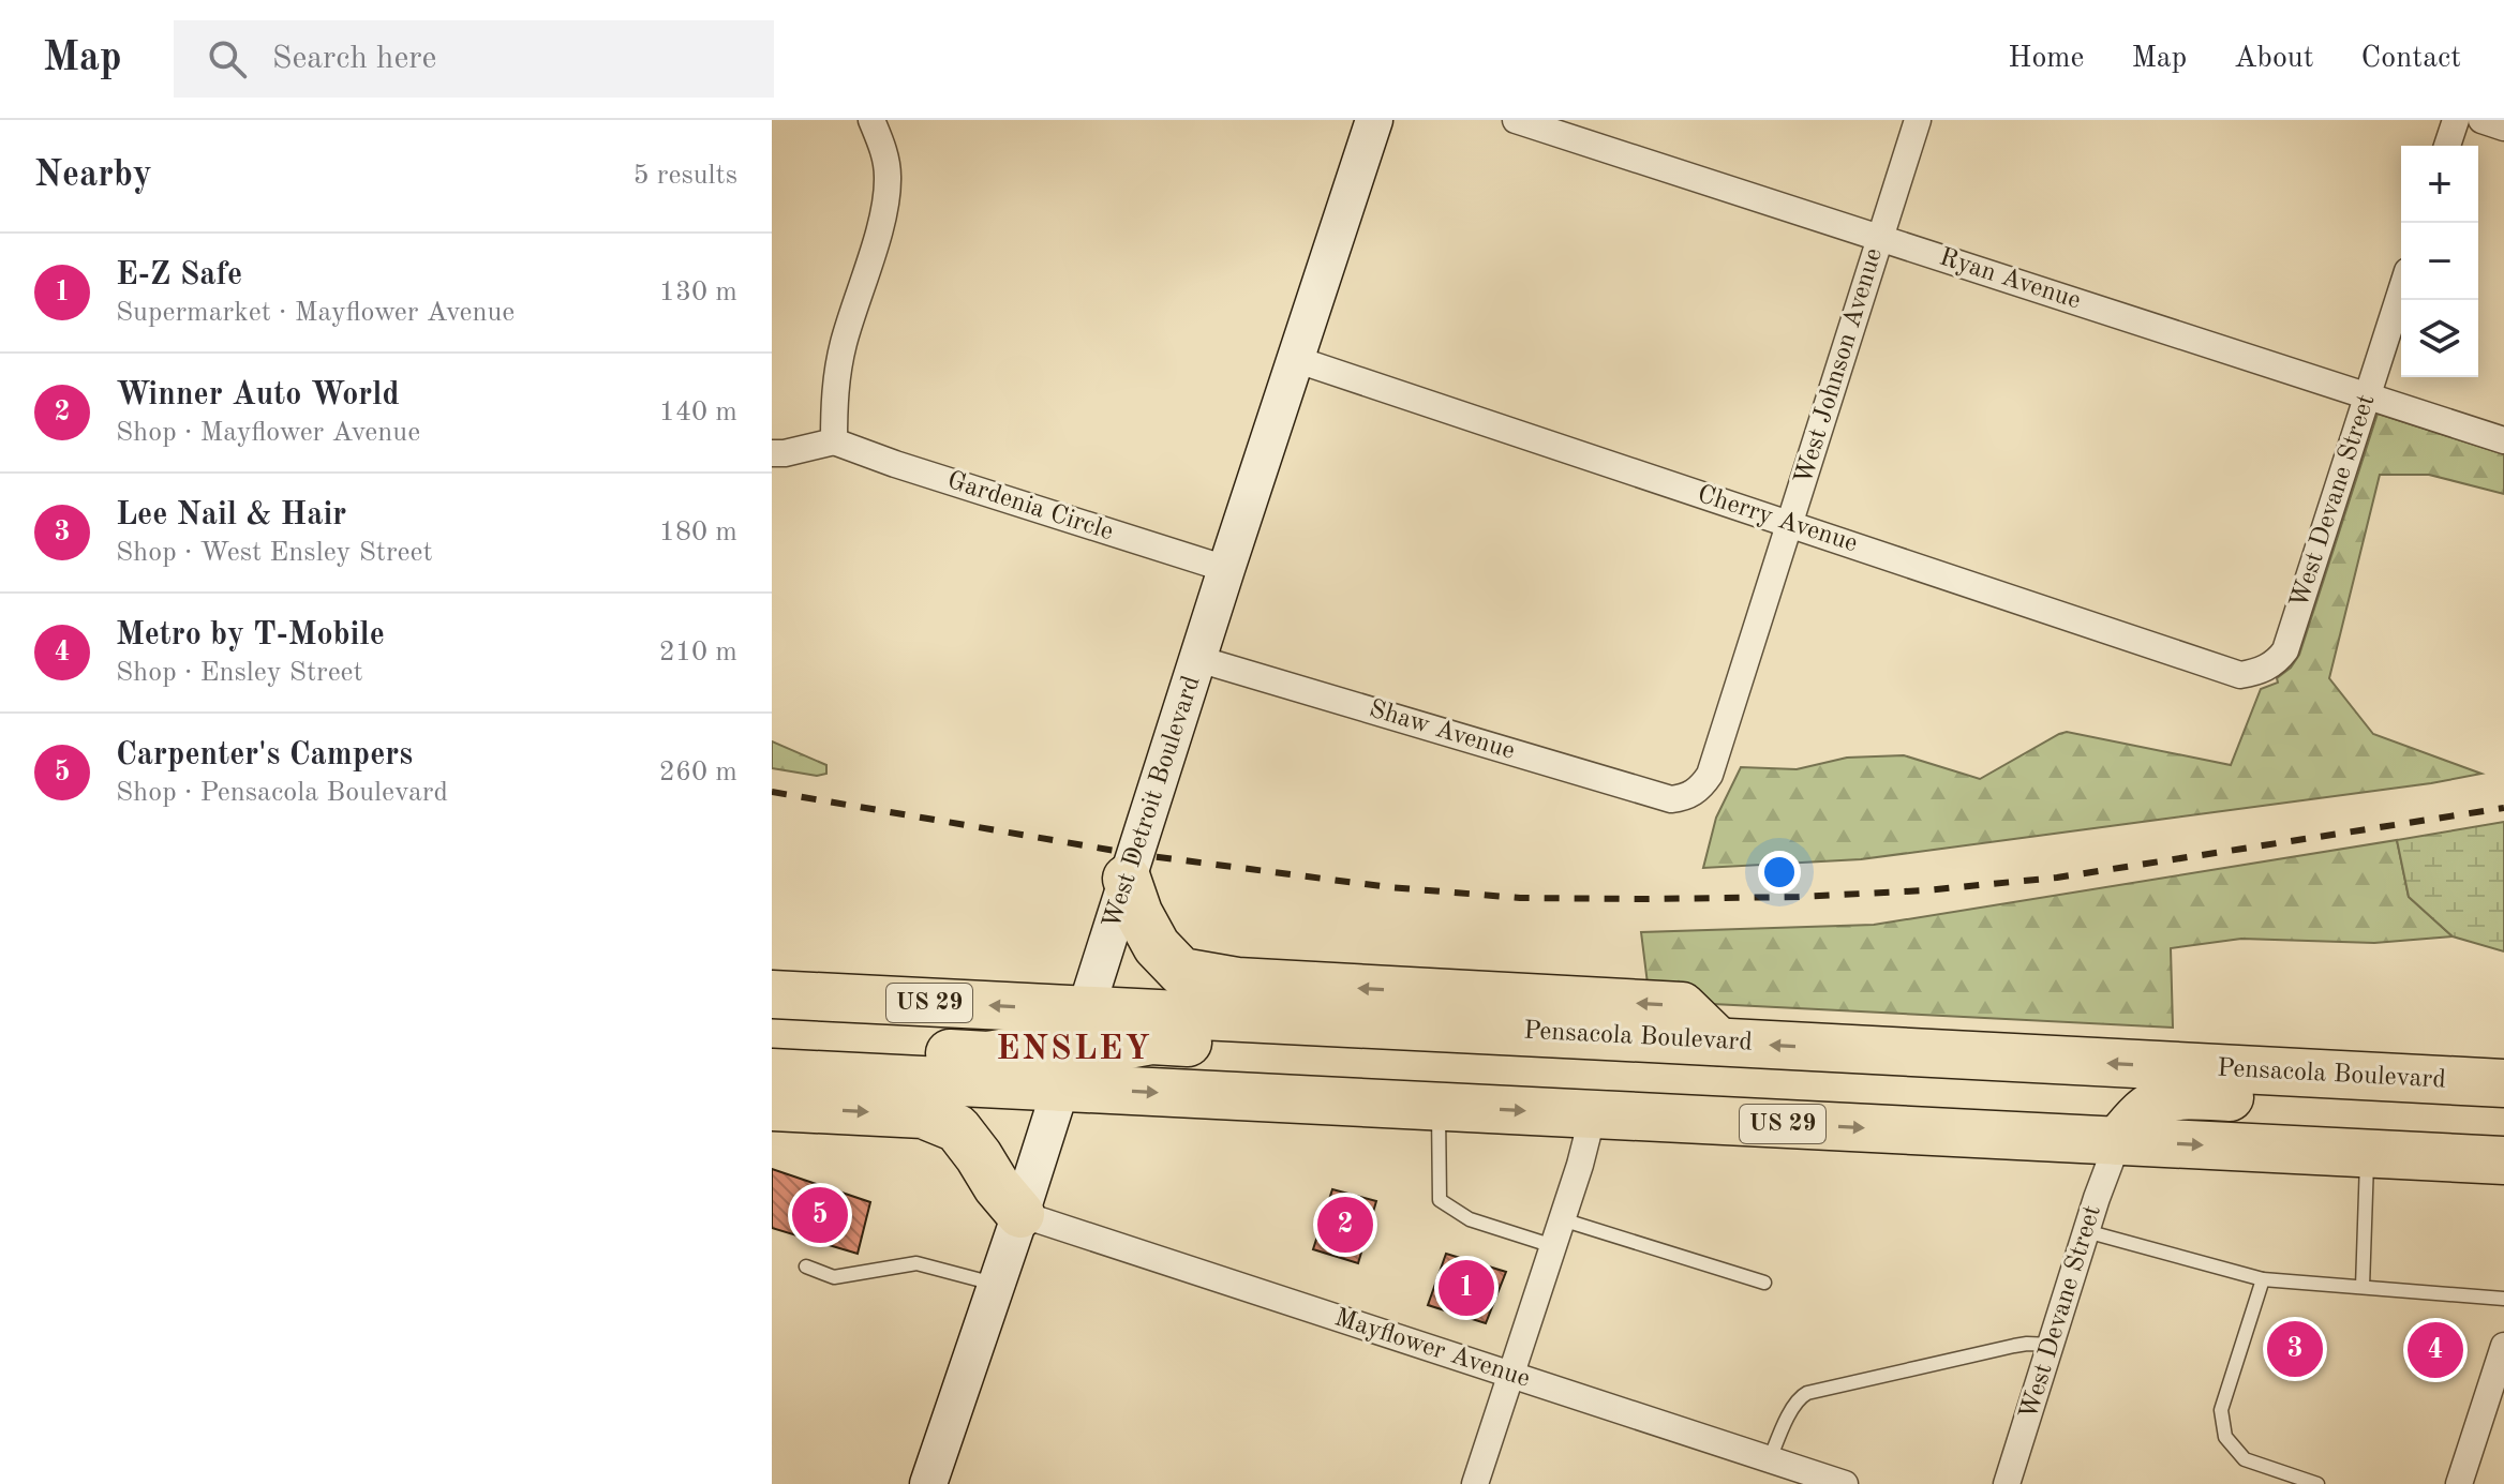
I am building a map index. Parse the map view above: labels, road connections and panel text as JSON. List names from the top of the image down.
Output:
{
  "streets": {
    "highway": ["US 29", "Pensacola Boulevard"],
    "street": [
      "Ryan Avenue",
      "West Johnson Avenue",
      "West Devane Street",
      "Gardenia Circle",
      "Cherry Avenue",
      "Shaw Avenue",
      "West Detroit Boulevard",
      "Mayflower Avenue"
    ]
  },
  "crossings": [
    ["Ryan Avenue", "West Johnson Avenue"],
    ["Ryan Avenue", "West Devane Street"],
    ["West Johnson Avenue", "Cherry Avenue"],
    ["West Johnson Avenue", "Shaw Avenue"],
    ["West Devane Street", "Cherry Avenue"],
    ["West Devane Street", "US 29"],
    ["Gardenia Circle", "West Detroit Boulevard"],
    ["Cherry Avenue", "West Detroit Boulevard"],
    ["Shaw Avenue", "West Detroit Boulevard"],
    ["West Detroit Boulevard", "US 29"],
    ["West Detroit Boulevard", "Pensacola Boulevard"],
    ["West Detroit Boulevard", "Mayflower Avenue"]
  ],
  "districts": ["ENSLEY"],
  "page": {
    "header": "Map",
    "search": "Search here",
    "nav": [
      "Home",
      "Map",
      "About",
      "Contact"
    ],
    "heading": ["Nearby", "5 results"],
    "map_buttons": ["+", "−"],
    "list": [
      {
        "mark": "1",
        "name": "E-Z Safe",
        "note": "Supermarket · Mayflower Avenue",
        "value": "130 m"
      },
      {
        "mark": "2",
        "name": "Winner Auto World",
        "note": "Shop · Mayflower Avenue",
        "value": "140 m"
      },
      {
        "mark": "3",
        "name": "Lee Nail & Hair",
        "note": "Shop · West Ensley Street",
        "value": "180 m"
      },
      {
        "mark": "4",
        "name": "Metro by T-Mobile",
        "note": "Shop · Ensley Street",
        "value": "210 m"
      },
      {
        "mark": "5",
        "name": "Carpenter's Campers",
        "note": "Shop · Pensacola Boulevard",
        "value": "260 m"
      }
    ],
    "pins": [
      "5",
      "2",
      "1",
      "3",
      "4"
    ]
  }
}
